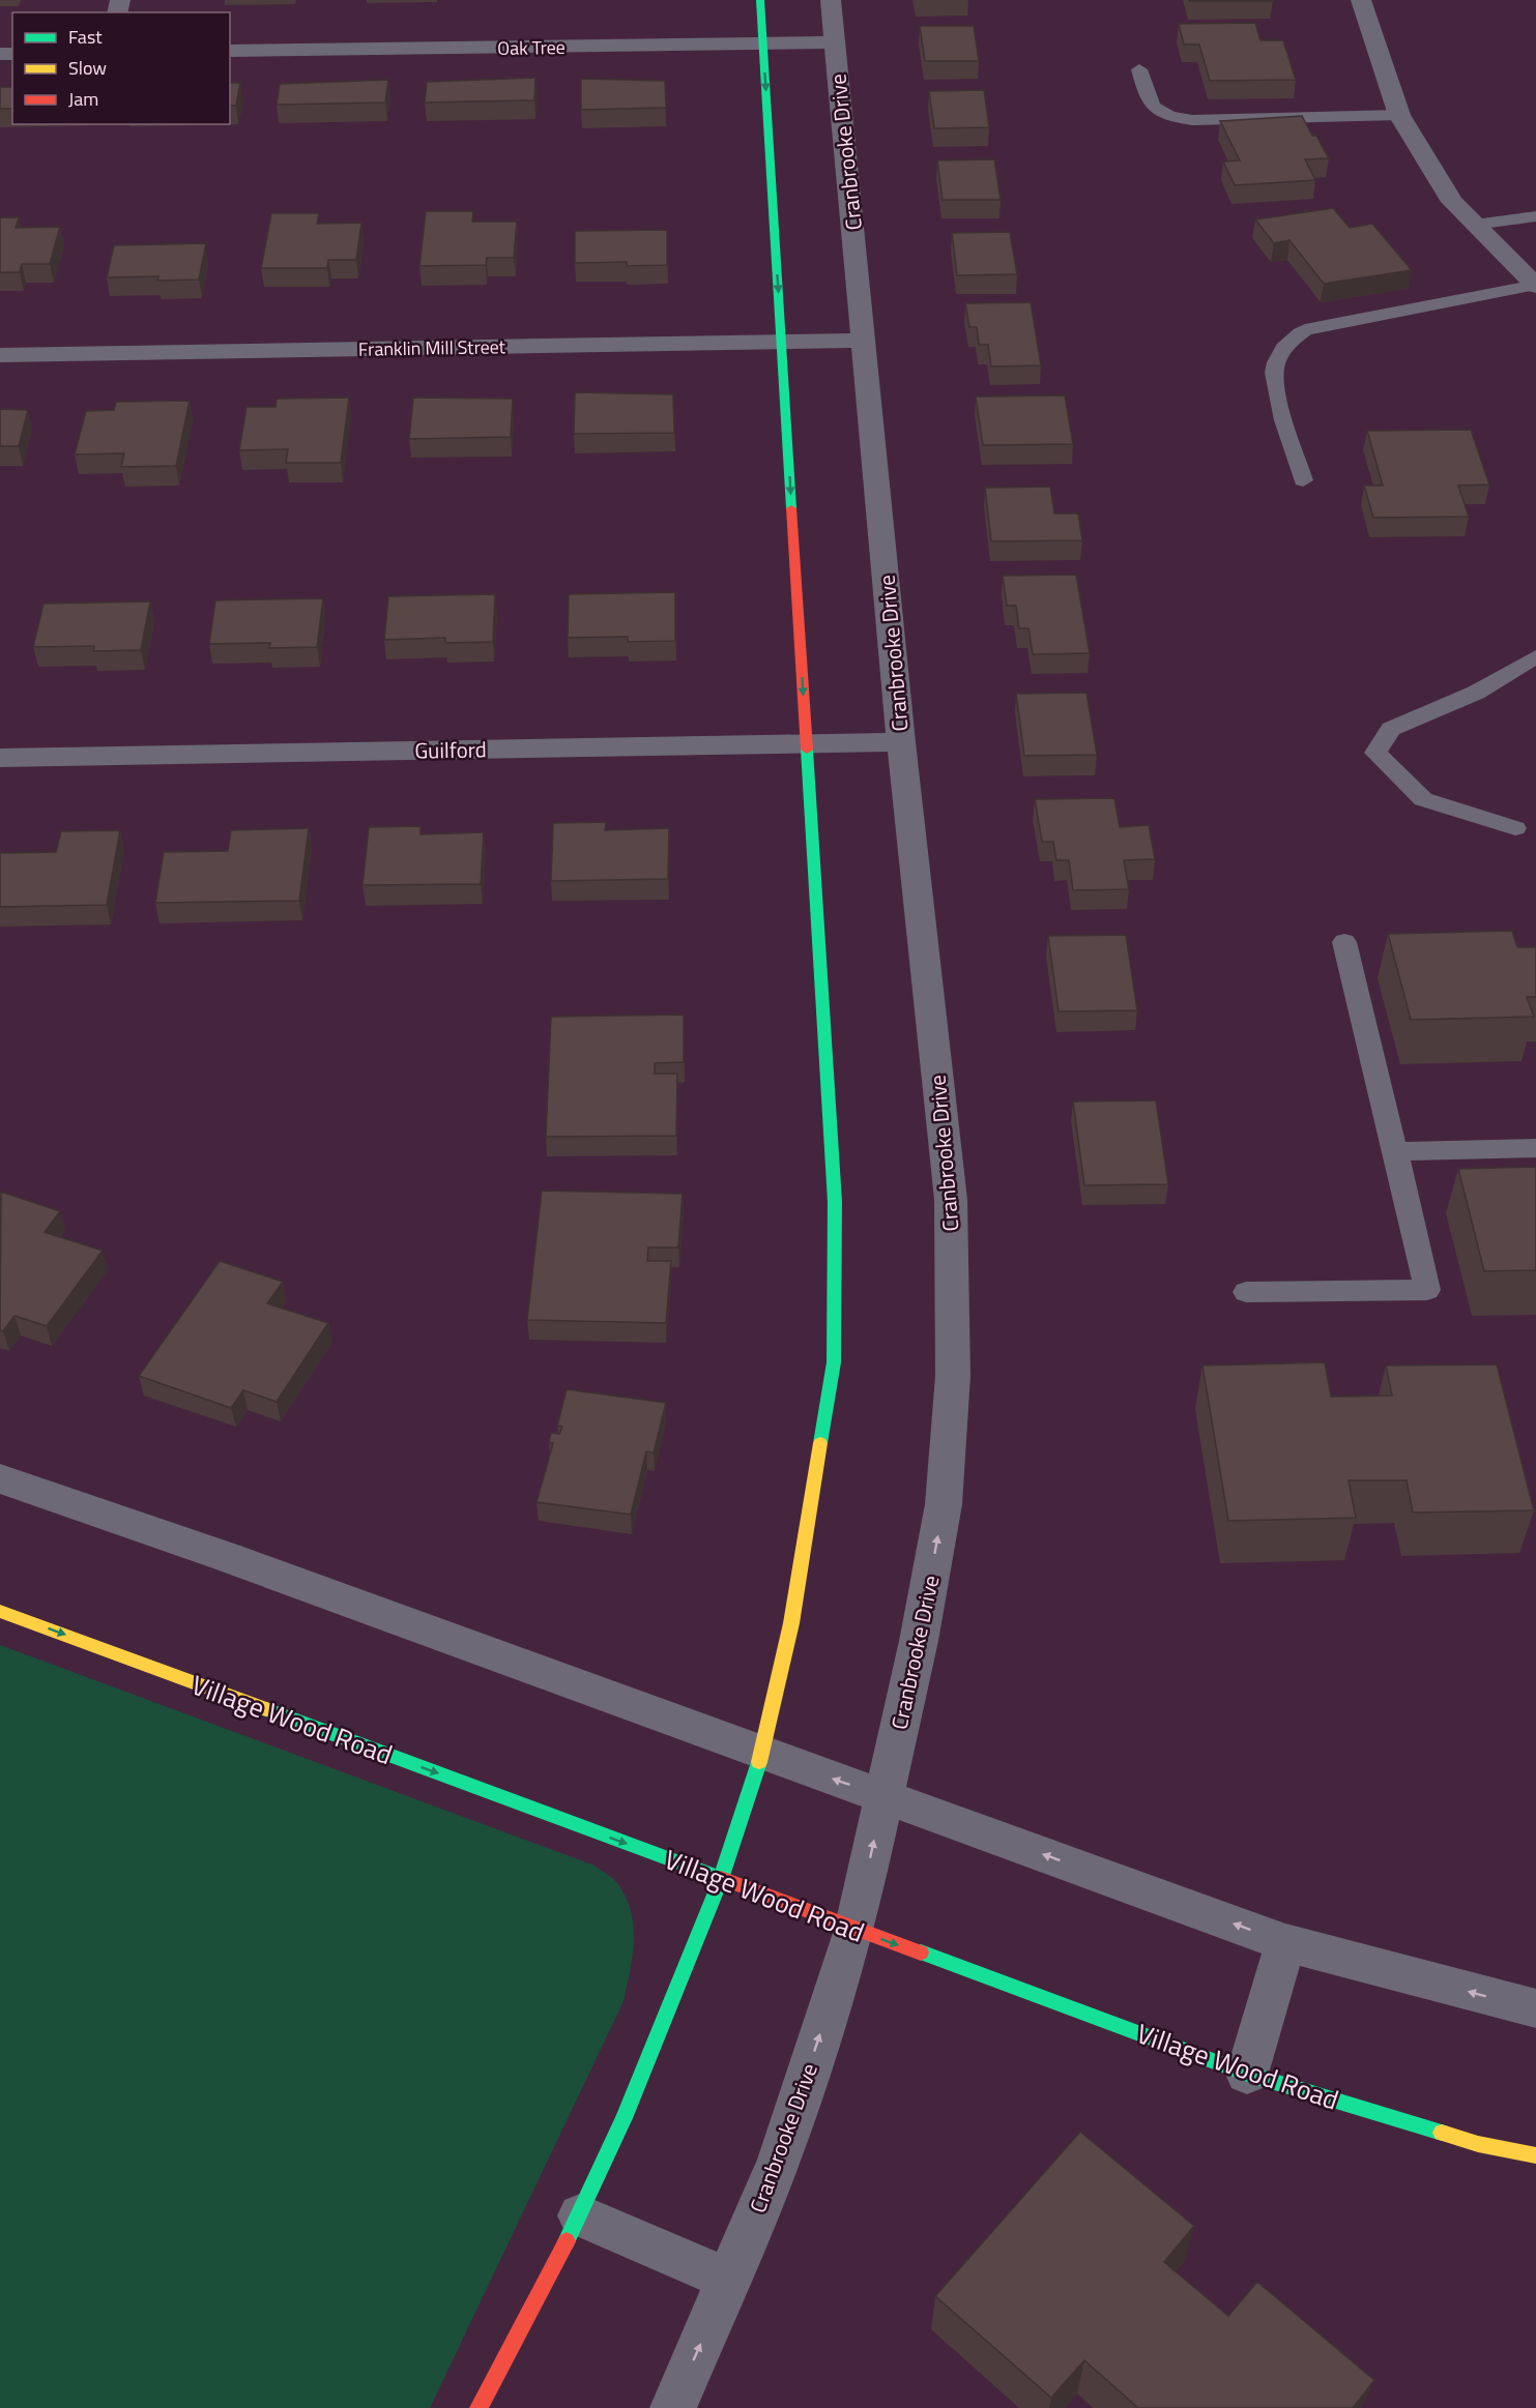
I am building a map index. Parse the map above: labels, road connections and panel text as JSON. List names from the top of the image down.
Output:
{
  "streets": {
    "street": [
      "Oak Tree",
      "Cranbrooke Drive",
      "Franklin Mill Street",
      "Guilford",
      "Village Wood Road"
    ]
  },
  "crossings": [
    ["Oak Tree", "Cranbrooke Drive"],
    ["Cranbrooke Drive", "Franklin Mill Street"],
    ["Cranbrooke Drive", "Guilford"],
    ["Cranbrooke Drive", "Village Wood Road"]
  ],
  "one_way": ["Village Wood Road"],
  "legend": ["Fast", "Slow", "Jam"]
}
